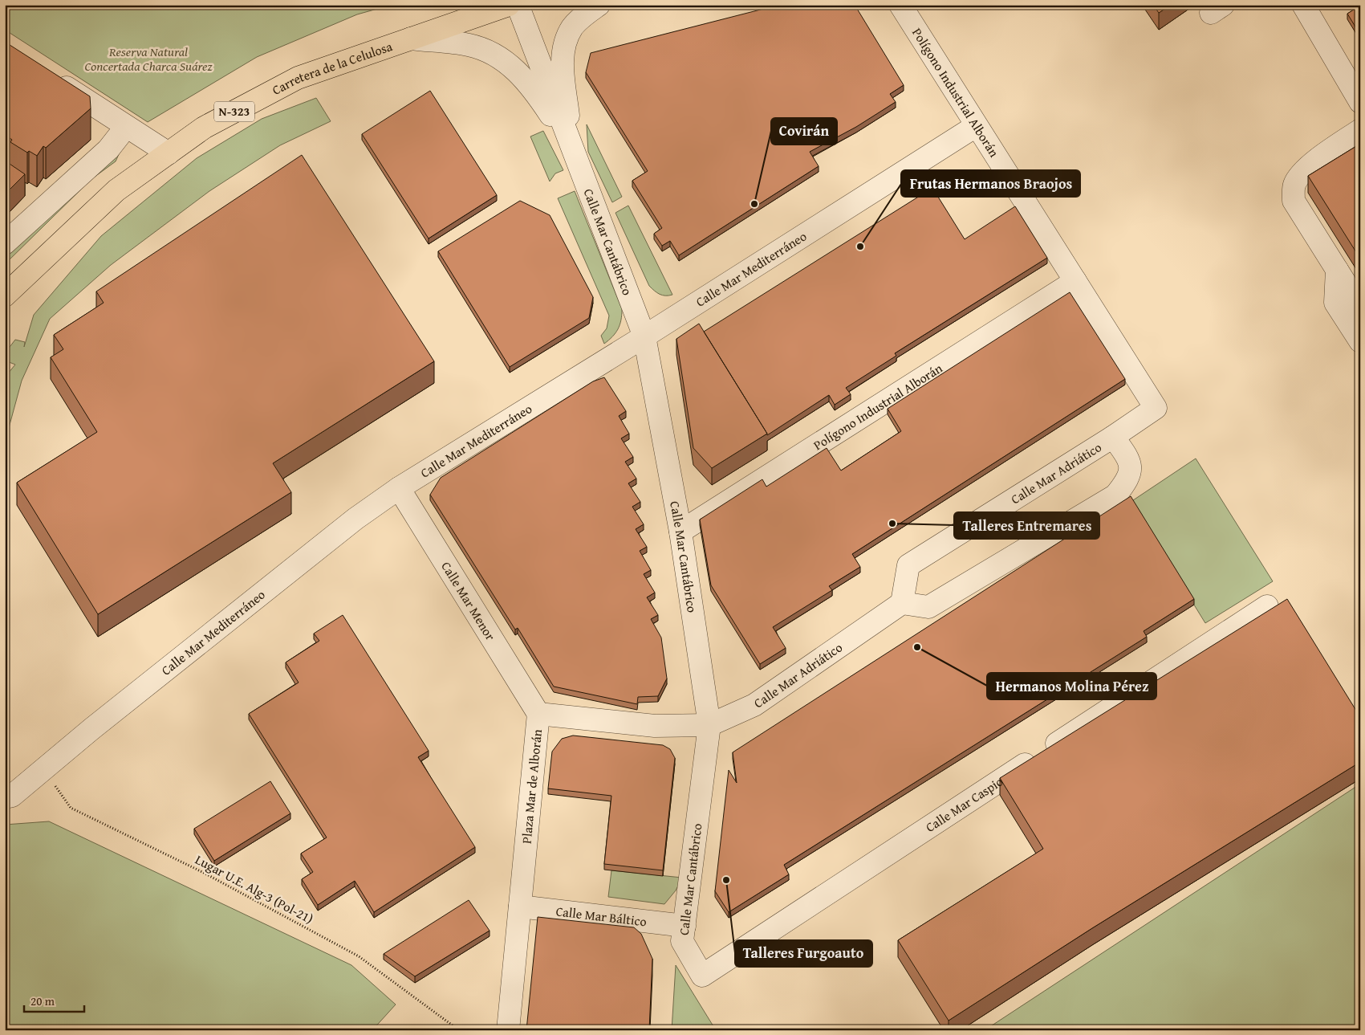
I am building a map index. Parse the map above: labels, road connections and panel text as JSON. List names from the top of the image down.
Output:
{
  "streets": {
    "highway": ["Carretera de la Celulosa", "N-323"],
    "street": [
      "Polígono Industrial Alborán",
      "Calle Mar Cantábrico",
      "Calle Mar Mediterráneo",
      "Calle Mar Adriático",
      "Calle Mar Menor",
      "Plaza Mar de Alborán",
      "Calle Mar Caspio",
      "Calle Mar Báltico"
    ],
    "path": ["Lugar U.E. Alg-3 (Pol-21)"]
  },
  "crossings": [
    ["Carretera de la Celulosa", "Calle Mar Cantábrico"],
    ["Polígono Industrial Alborán", "Calle Mar Cantábrico"],
    ["Polígono Industrial Alborán", "Calle Mar Mediterráneo"],
    ["Polígono Industrial Alborán", "Calle Mar Adriático"],
    ["Calle Mar Cantábrico", "Calle Mar Mediterráneo"],
    ["Calle Mar Cantábrico", "Calle Mar Adriático"],
    ["Calle Mar Cantábrico", "Plaza Mar de Alborán"],
    ["Calle Mar Cantábrico", "Calle Mar Caspio"],
    ["Calle Mar Cantábrico", "Calle Mar Báltico"],
    ["Calle Mar Mediterráneo", "Calle Mar Menor"],
    ["Calle Mar Mediterráneo", "Lugar U.E. Alg-3 (Pol-21)"],
    ["Calle Mar Adriático", "Plaza Mar de Alborán"],
    ["Calle Mar Menor", "Plaza Mar de Alborán"],
    ["Plaza Mar de Alborán", "Calle Mar Báltico"]
  ],
  "parks": ["Reserva Natural Concertada Charca Suárez"],
  "places": [
    "Covirán",
    "Frutas Hermanos Braojos",
    "Talleres Entremares",
    "Hermanos Molina Pérez",
    "Talleres Furgoauto"
  ],
  "scale_bar": "20 m"
}
